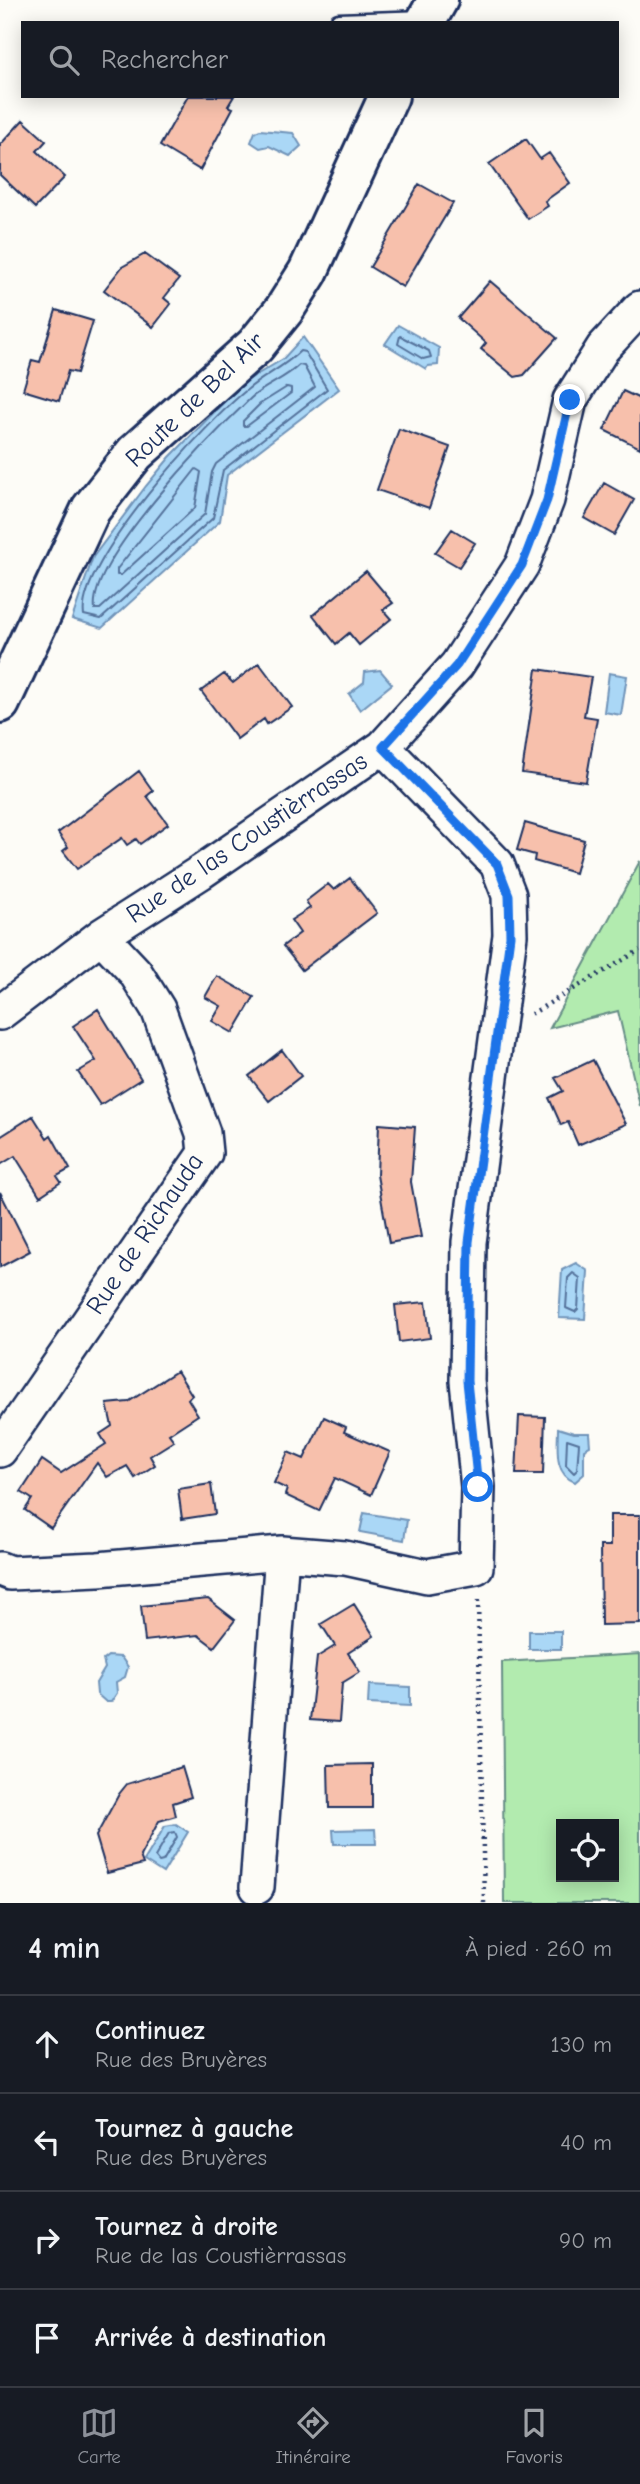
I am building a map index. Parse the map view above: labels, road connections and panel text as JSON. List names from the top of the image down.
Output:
{
  "streets": {
    "street": ["Route de Bel Air", "Rue de las Coustièrrassas", "Rue de Richauda"]
  },
  "crossings": [
    ["Rue de las Coustièrrassas", "Rue de Richauda"]
  ],
  "page": {
    "search": "Rechercher",
    "heading": ["4 min", "À pied · 260 m"],
    "list": [
      ["Continuez", "Rue des Bruyères", "130 m"],
      ["Tournez à gauche", "Rue des Bruyères", "40 m"],
      ["Tournez à droite", "Rue de las Coustièrrassas", "90 m"],
      "Arrivée à destination"
    ],
    "nav": ["Carte", "Itinéraire", "Favoris"]
  }
}
